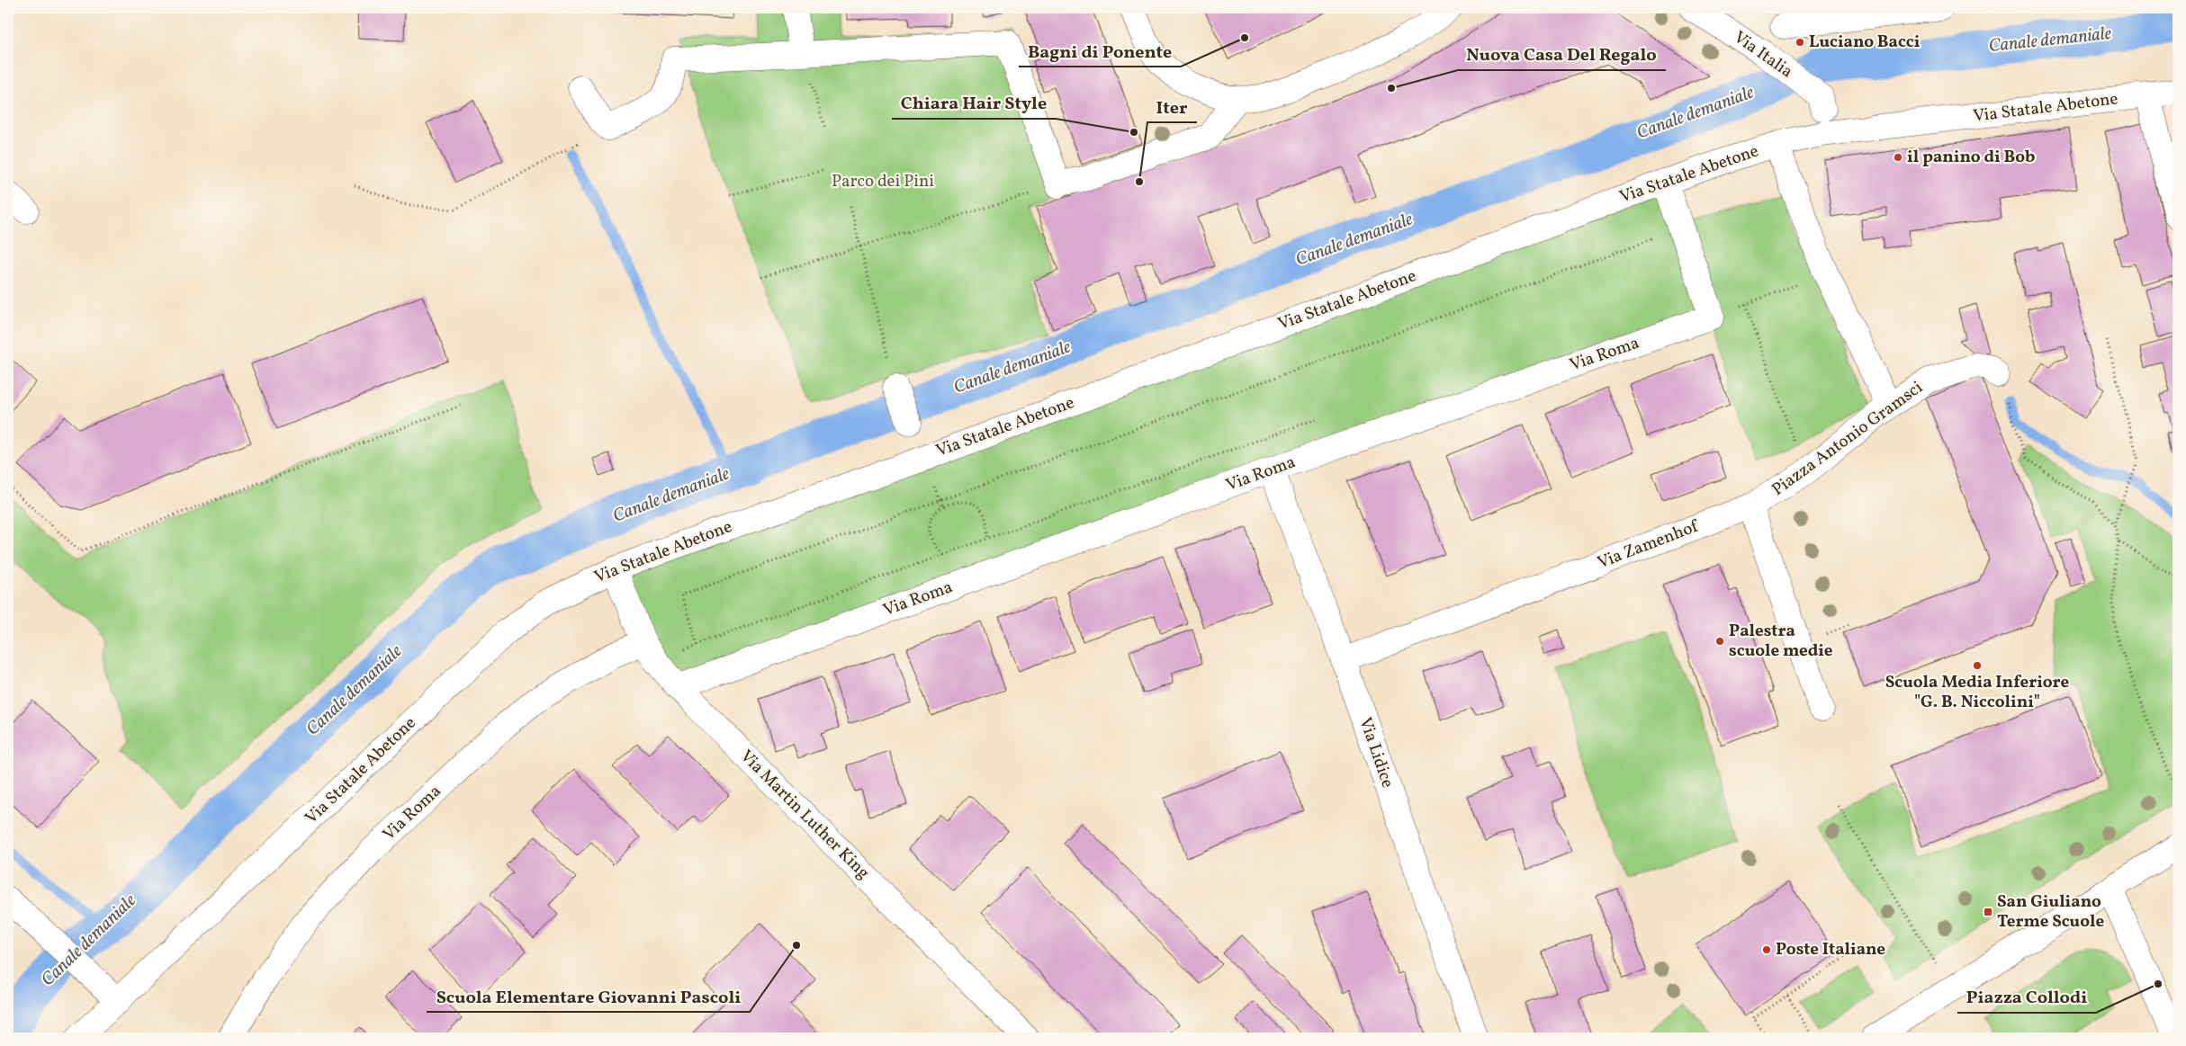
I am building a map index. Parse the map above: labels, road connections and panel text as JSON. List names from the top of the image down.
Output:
{
  "streets": {
    "street": [
      "Via Italia",
      "Via Statale Abetone",
      "Via Roma",
      "Piazza Antonio Gramsci",
      "Via Zamenhof",
      "Via Lidice",
      "Via Martin Luther King"
    ]
  },
  "crossings": [
    ["Via Statale Abetone", "Via Martin Luther King"],
    ["Via Roma", "Via Lidice"],
    ["Via Roma", "Via Martin Luther King"],
    ["Piazza Antonio Gramsci", "Via Zamenhof"],
    ["Via Zamenhof", "Via Lidice"]
  ],
  "water": ["Canale demaniale"],
  "parks": ["Parco dei Pini"],
  "places": {
    "other": [
      "Bagni di Ponente",
      "Luciano Bacci",
      "Nuova Casa Del Regalo",
      "Chiara Hair Style",
      "il panino di Bob",
      "Iter",
      "Palestra scuole medie",
      "Scuola Media Inferiore \"G. B. Niccolini\"",
      "Scuola Elementare Giovanni Pascoli",
      "Poste Italiane",
      "Piazza Collodi"
    ],
    "transit": ["San Giuliano Terme Scuole"]
  }
}
